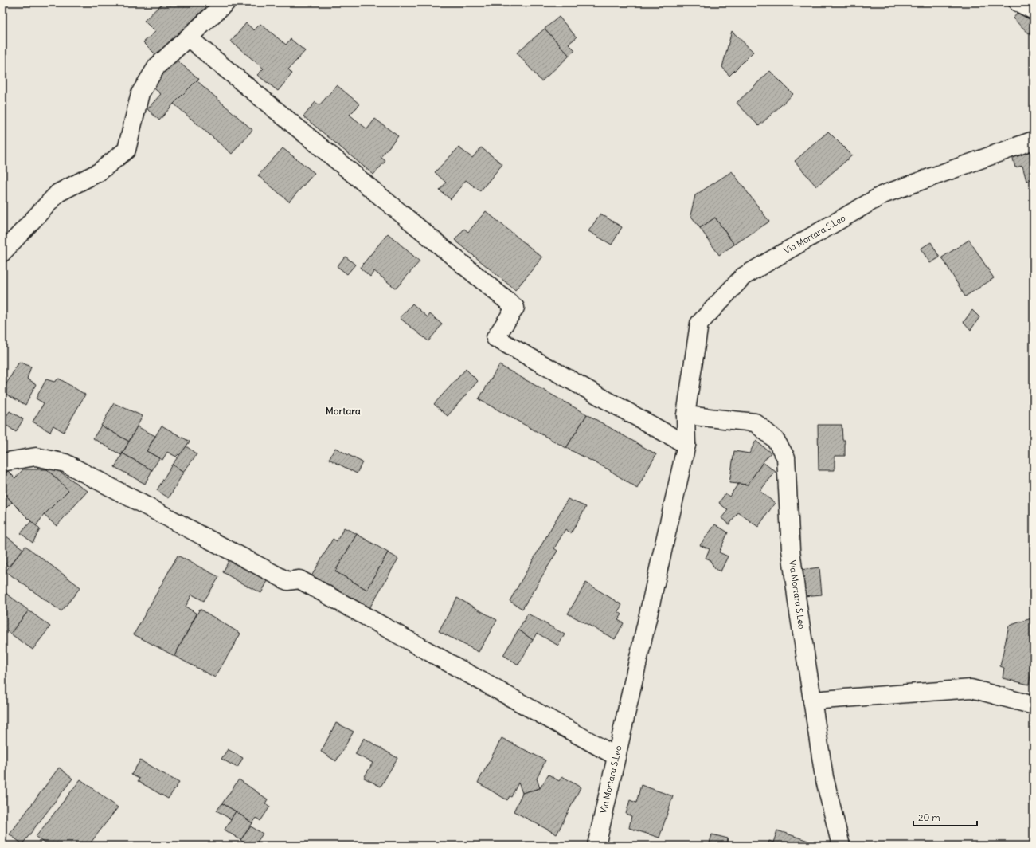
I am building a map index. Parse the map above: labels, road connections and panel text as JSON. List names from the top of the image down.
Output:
{
  "streets": {
    "street": ["Via Mortara S.Leo"]
  },
  "districts": ["Mortara"],
  "scale_bar": "20 m"
}
